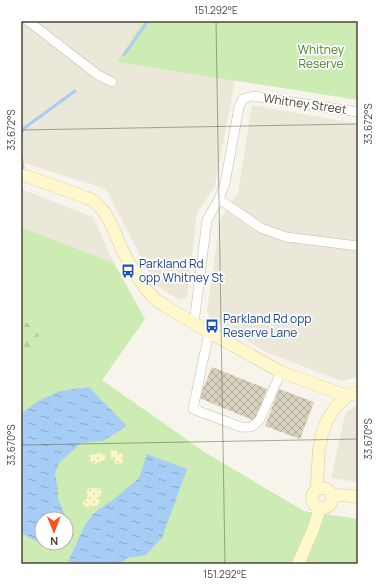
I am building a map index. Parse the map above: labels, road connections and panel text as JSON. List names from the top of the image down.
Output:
{
  "streets": {
    "street": ["Whitney Street"]
  },
  "parks": ["Whitney Reserve"],
  "places": {
    "bus stop": ["Parkland Rd opp Whitney St", "Parkland Rd opp Reserve Lane"]
  },
  "north": "bottom",
  "coordinates": ["151.292°E", "33.672°S", "33.670°S"]
}
